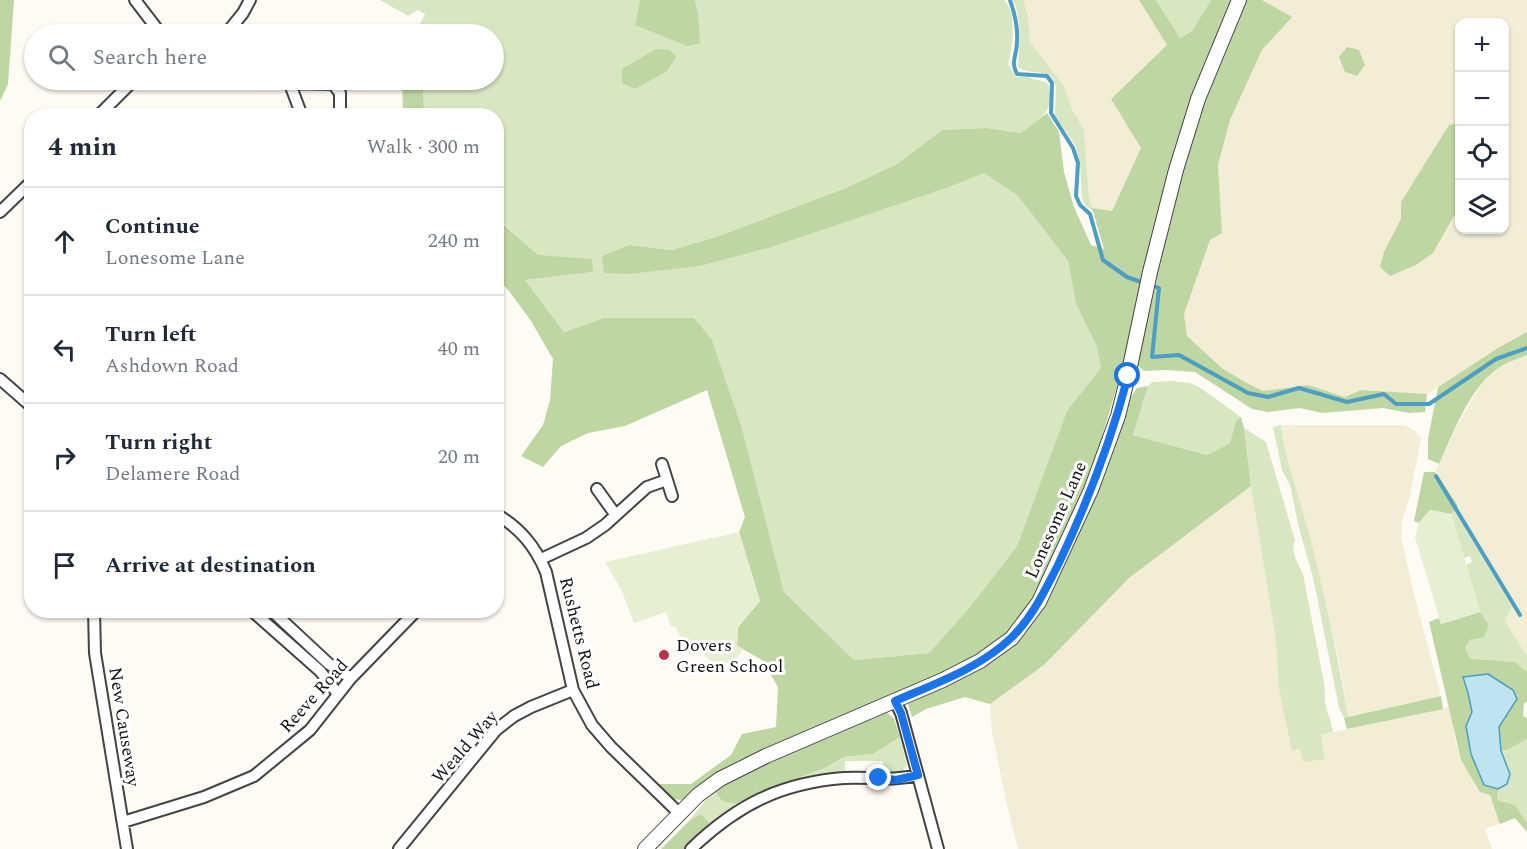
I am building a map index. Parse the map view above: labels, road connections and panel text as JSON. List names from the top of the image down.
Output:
{
  "streets": {
    "street": [
      "Lonesome Lane",
      "Rushetts Road",
      "Reeve Road",
      "New Causeway",
      "Weald Way"
    ]
  },
  "crossings": [
    ["Lonesome Lane", "Rushetts Road"],
    ["Rushetts Road", "Weald Way"],
    ["Reeve Road", "New Causeway"]
  ],
  "places": ["Dovers Green School"],
  "page": {
    "map_buttons": ["+", "−"],
    "search": "Search here",
    "heading": ["4 min", "Walk · 300 m"],
    "list": [
      ["Continue", "Lonesome Lane", "240 m"],
      ["Turn left", "Ashdown Road", "40 m"],
      ["Turn right", "Delamere Road", "20 m"],
      "Arrive at destination"
    ]
  }
}
